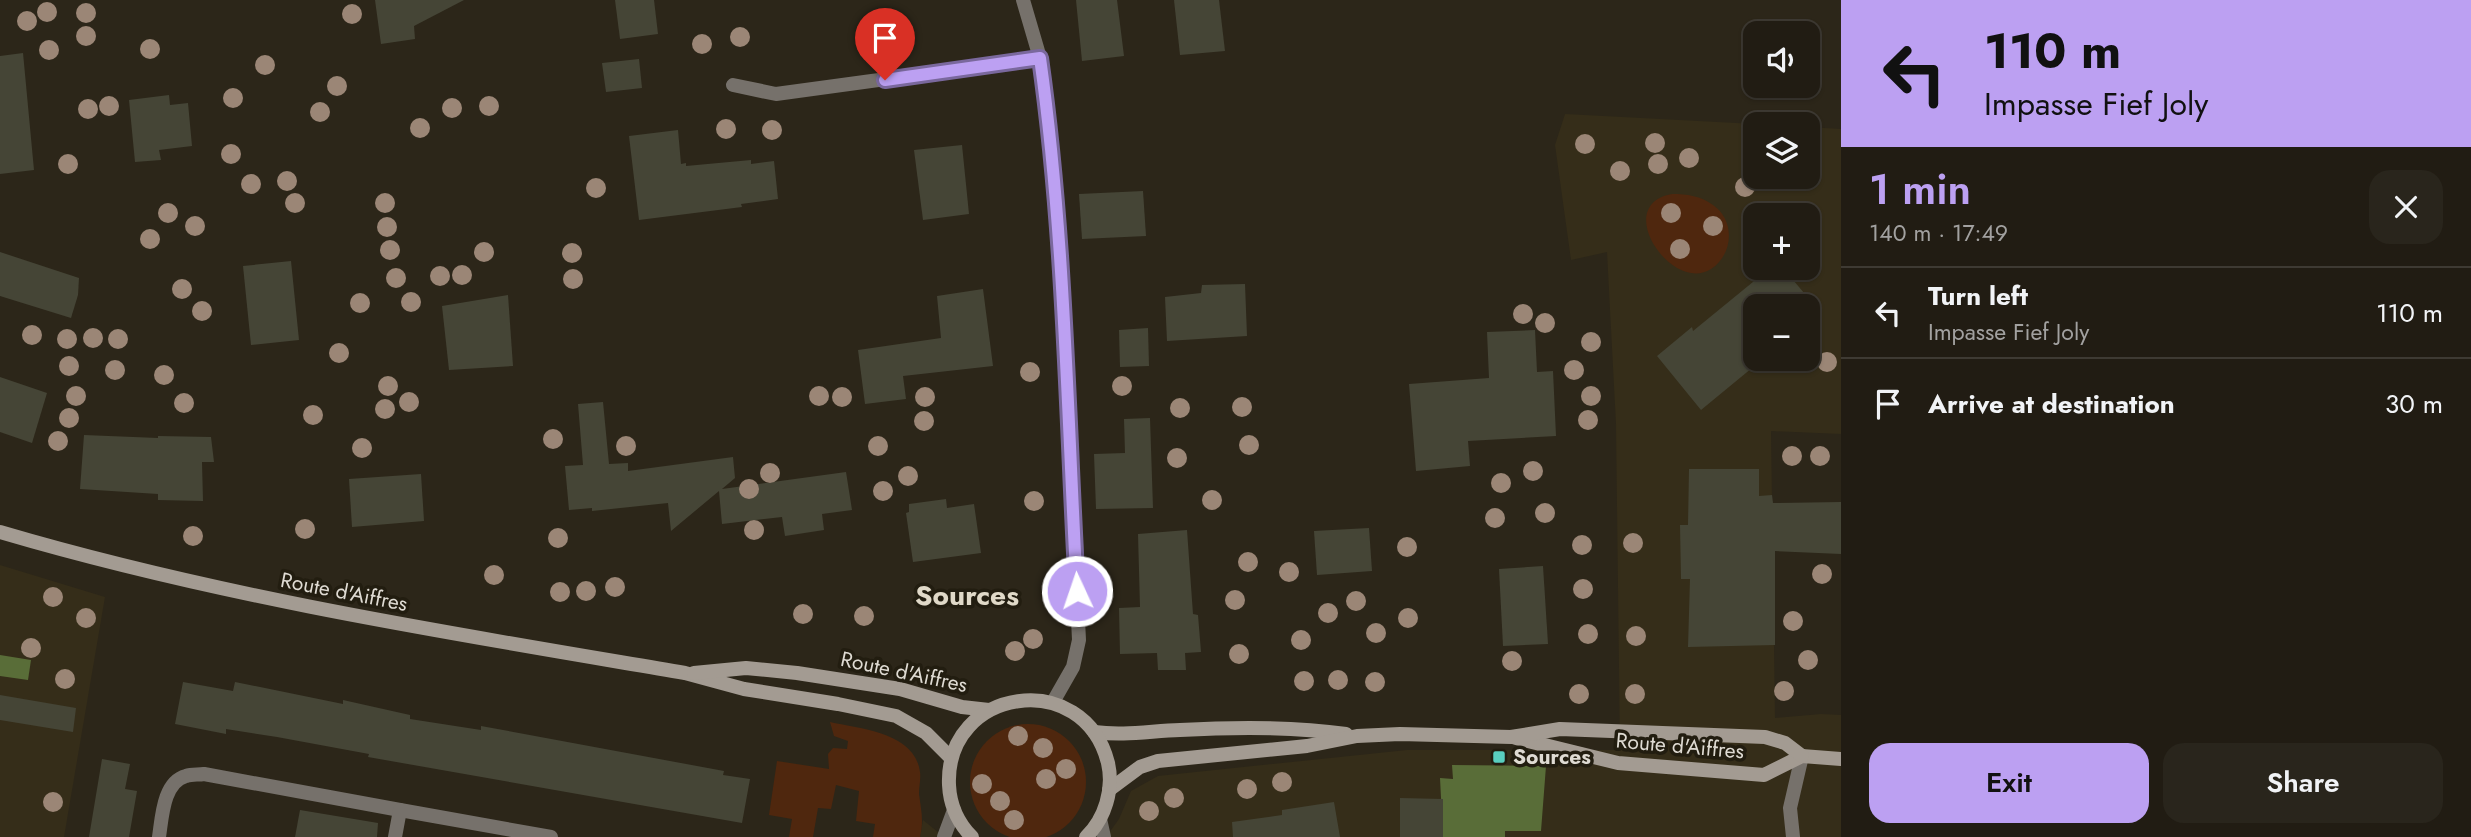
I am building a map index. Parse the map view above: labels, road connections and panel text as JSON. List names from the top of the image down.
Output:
{
  "streets": {
    "main road": ["Route d'Aiffres"]
  },
  "districts": ["Sources"],
  "places": {
    "transit": ["Sources"]
  },
  "page": {
    "turn": ["110 m", "Impasse Fief Joly"],
    "map_buttons": ["+", "−"],
    "heading": ["1 min", "140 m · 17:49"],
    "list": [
      {
        "name": "Turn left",
        "note": "Impasse Fief Joly",
        "value": "110 m"
      },
      {
        "name": "Arrive at destination",
        "value": "30 m"
      }
    ],
    "buttons": ["Exit", "Share"]
  }
}
